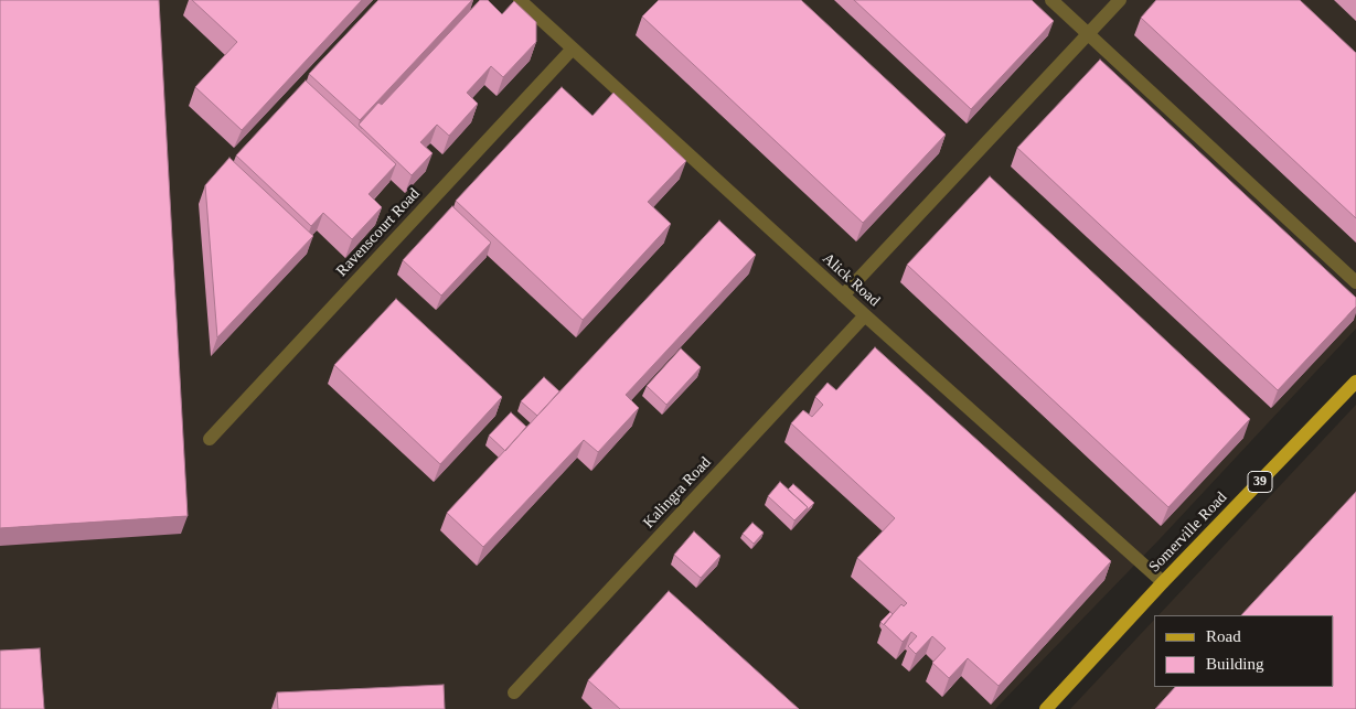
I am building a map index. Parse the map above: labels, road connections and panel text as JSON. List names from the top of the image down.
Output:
{
  "streets": {
    "main road": ["39", "Somerville Road"],
    "street": ["Ravenscourt Road", "Alick Road", "Kalingra Road"]
  },
  "crossings": [
    ["Ravenscourt Road", "Alick Road"],
    ["Alick Road", "Kalingra Road"],
    ["Alick Road", "Somerville Road"]
  ],
  "legend": ["Road", "Building"]
}
